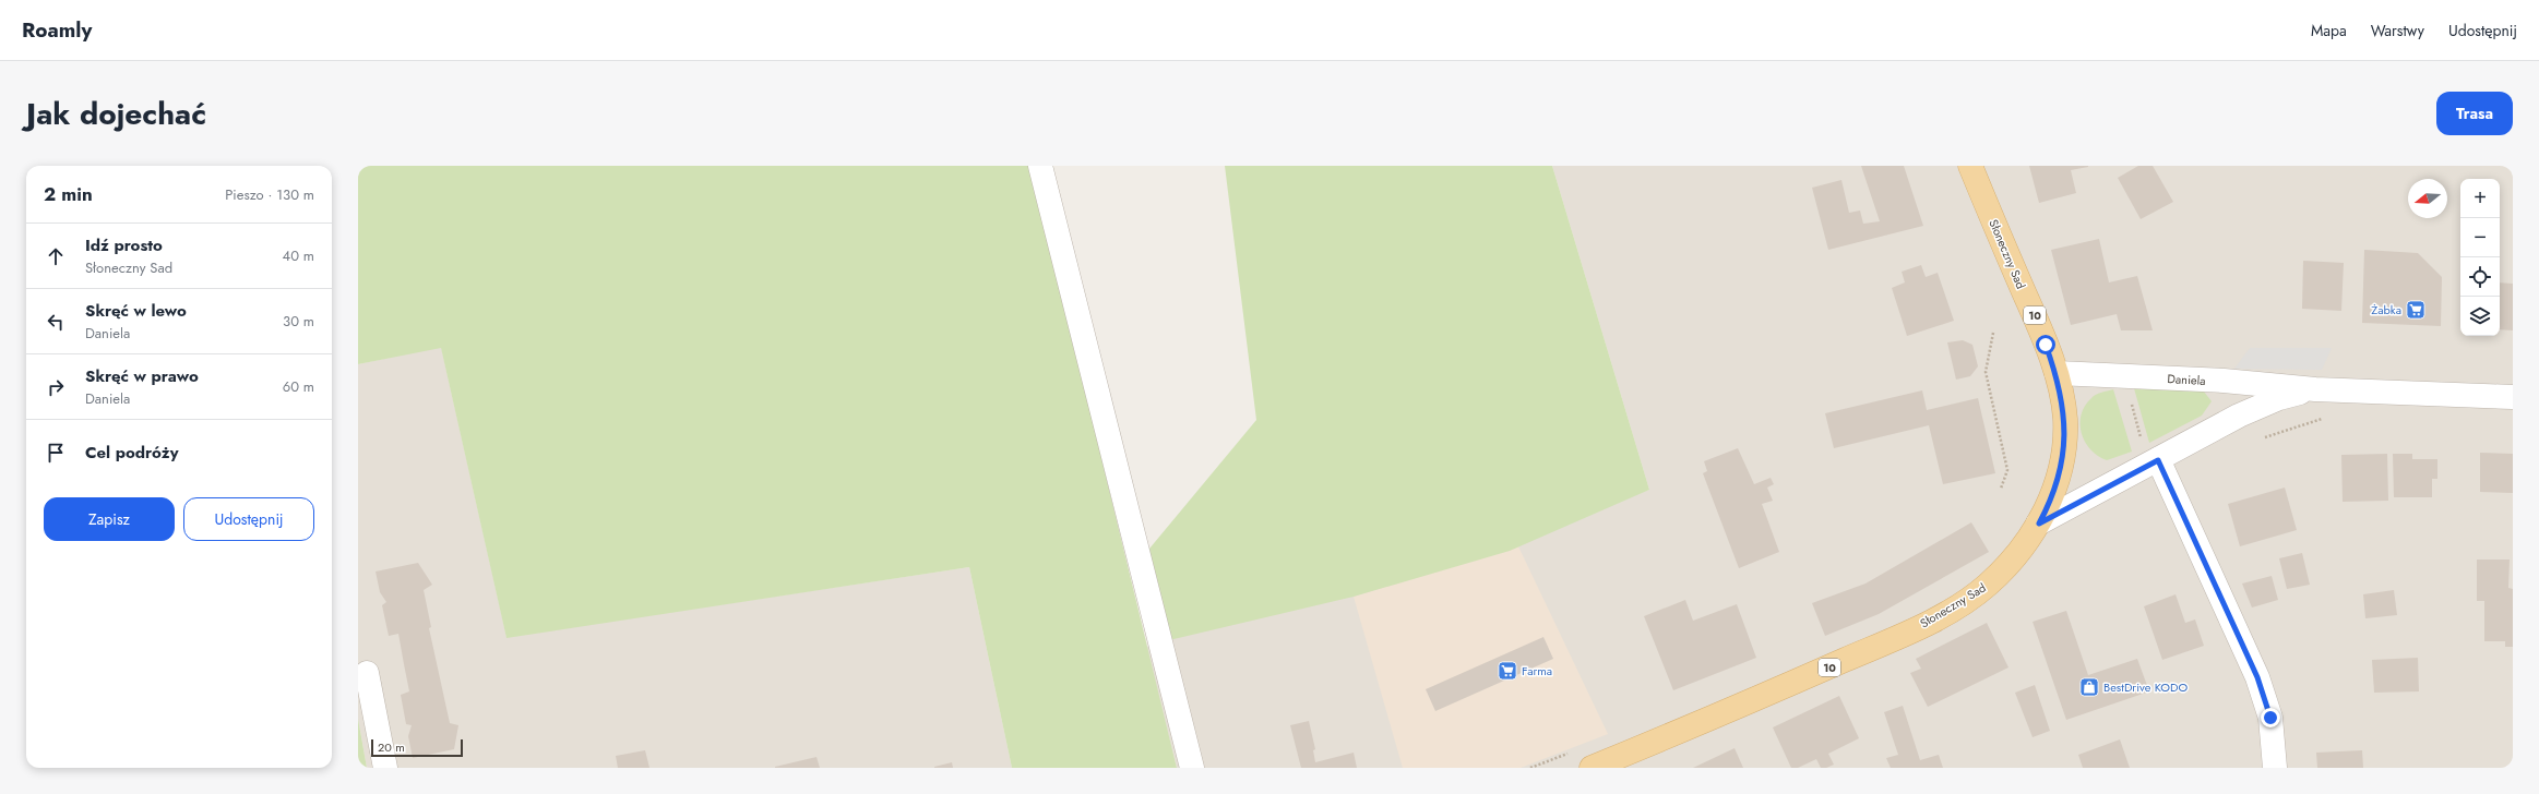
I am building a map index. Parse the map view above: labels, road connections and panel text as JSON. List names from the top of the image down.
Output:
{
  "streets": {
    "main road": ["Słoneczny Sad", "10"],
    "street": ["Daniela"]
  },
  "crossings": [
    ["Słoneczny Sad", "Daniela"]
  ],
  "places": {
    "supermarket": ["Żabka", "Farma"],
    "shop": ["BestDrive KODO"]
  },
  "scale_bar": "20 m",
  "north": "left",
  "page": {
    "header": "Roamly",
    "nav": ["Mapa", "Warstwy", "Udostępnij"],
    "title": "Jak dojechać",
    "buttons": [
      "Trasa",
      ["Zapisz", "Udostępnij"]
    ],
    "heading": ["2 min", "Pieszo · 130 m"],
    "map_buttons": ["+", "−"],
    "list": [
      ["Idź prosto", "Słoneczny Sad", "40 m"],
      ["Skręć w lewo", "Daniela", "30 m"],
      ["Skręć w prawo", "Daniela", "60 m"],
      "Cel podróży"
    ],
    "scale": "20 m"
  }
}
